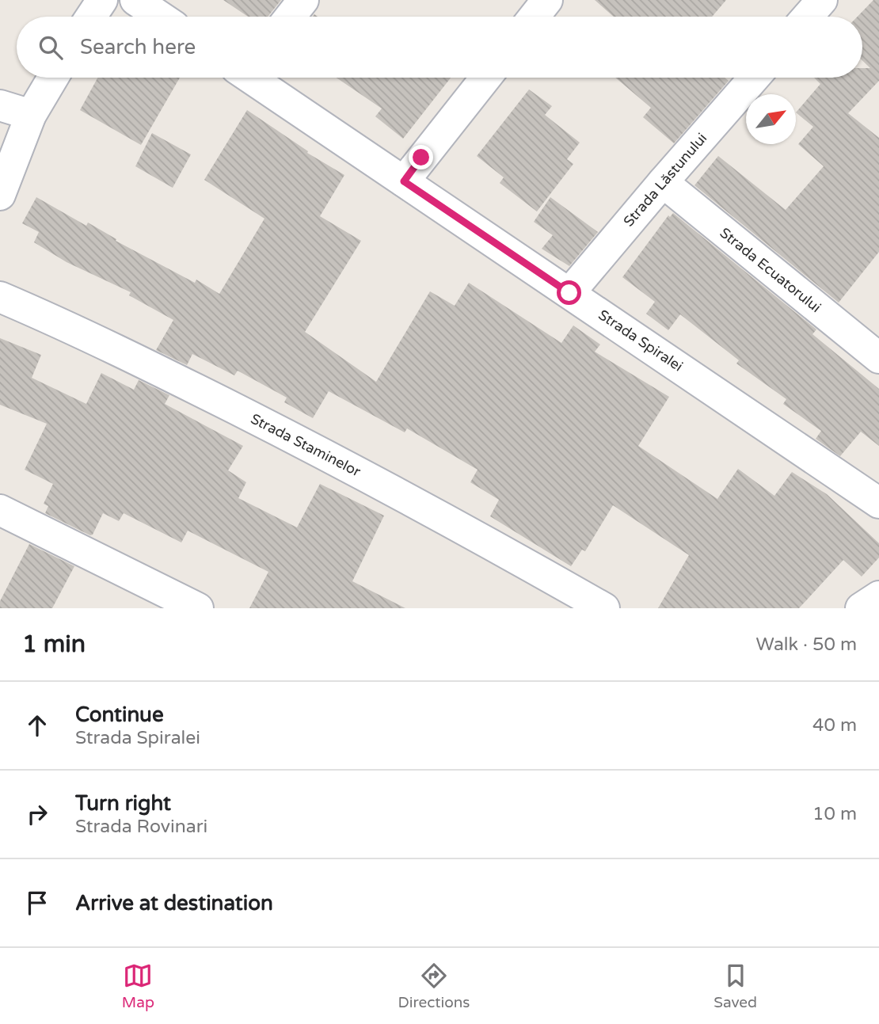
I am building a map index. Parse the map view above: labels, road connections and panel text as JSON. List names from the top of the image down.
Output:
{
  "streets": {
    "street": [
      "Strada Lăstunului",
      "Strada Ecuatorului",
      "Strada Spiralei",
      "Strada Staminelor"
    ]
  },
  "crossings": [
    ["Strada Lăstunului", "Strada Ecuatorului"],
    ["Strada Lăstunului", "Strada Spiralei"]
  ],
  "north": "top right",
  "page": {
    "search": "Search here",
    "heading": ["1 min", "Walk · 50 m"],
    "list": [
      ["Continue", "Strada Spiralei", "40 m"],
      ["Turn right", "Strada Rovinari", "10 m"],
      "Arrive at destination"
    ],
    "nav": ["Map", "Directions", "Saved"]
  }
}
